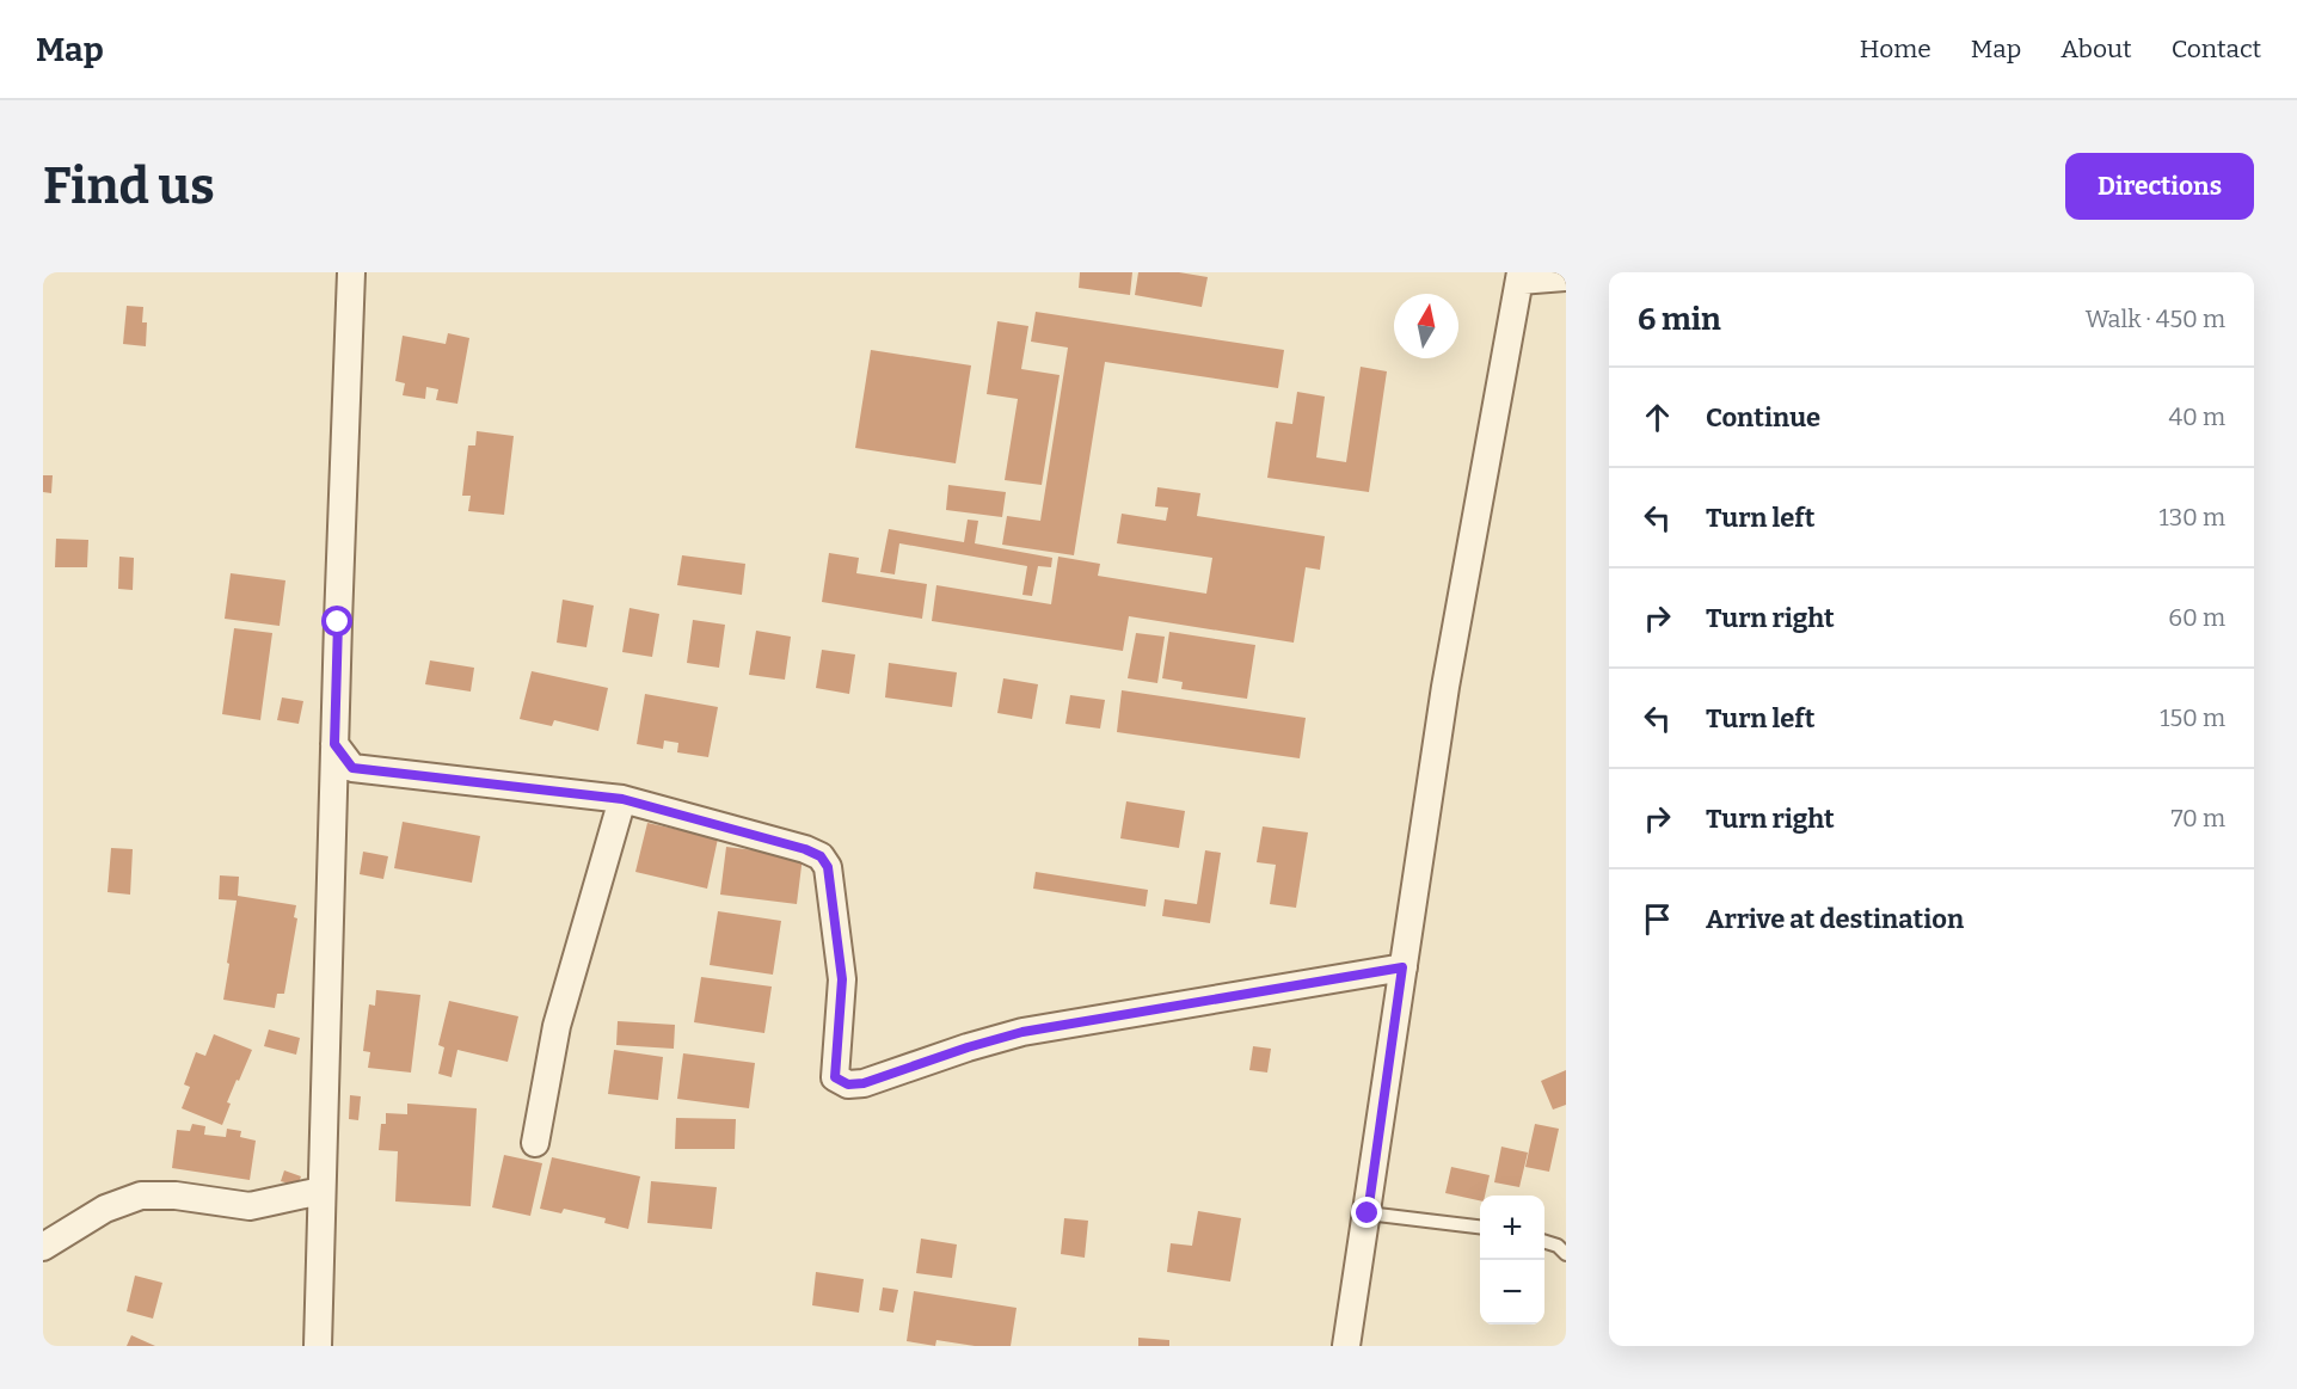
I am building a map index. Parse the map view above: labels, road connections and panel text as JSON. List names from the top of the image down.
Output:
{
  "north": "top",
  "page": {
    "header": "Map",
    "nav": [
      "Home",
      "Map",
      "About",
      "Contact"
    ],
    "buttons": "Directions",
    "title": "Find us",
    "heading": ["6 min", "Walk · 450 m"],
    "list": [
      ["Continue", "40 m"],
      ["Turn left", "130 m"],
      ["Turn right", "60 m"],
      ["Turn left", "150 m"],
      ["Turn right", "70 m"],
      "Arrive at destination"
    ],
    "map_buttons": ["+", "−"]
  }
}
